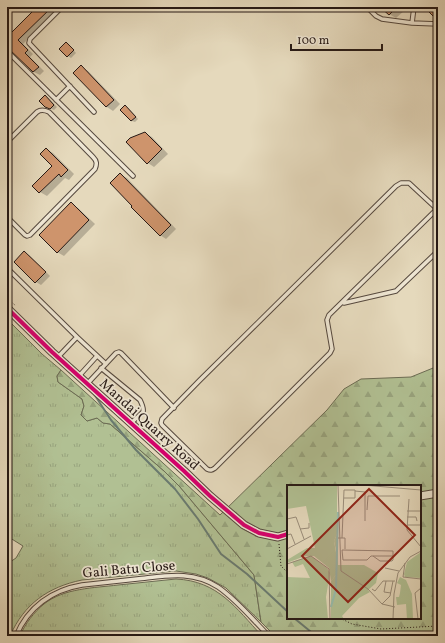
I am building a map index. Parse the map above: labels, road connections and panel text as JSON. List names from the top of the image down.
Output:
{
  "streets": {
    "street": ["Mandai Quarry Road"],
    "lane": ["Gali Batu Close"]
  },
  "scale_bar": "100 m"
}
